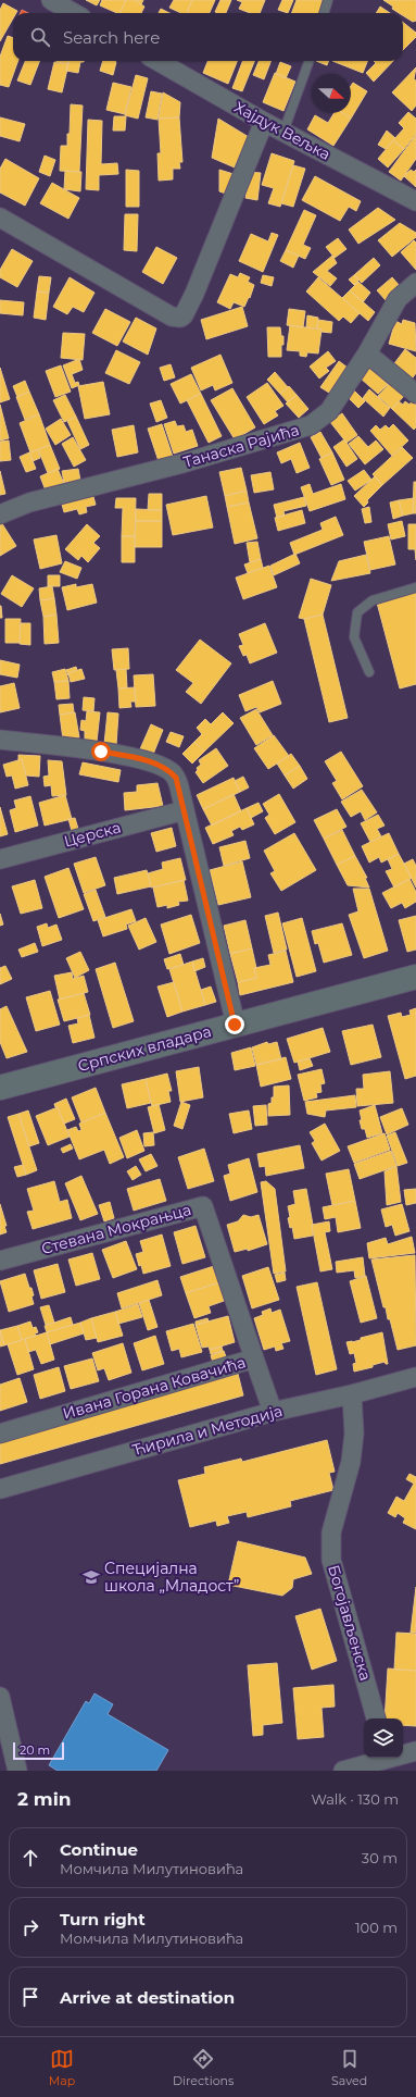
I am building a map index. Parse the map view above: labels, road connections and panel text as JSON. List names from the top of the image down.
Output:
{
  "streets": {
    "main road": ["Српских владара"],
    "street": [
      "Хајдук Вељка",
      "Танаска Рајића",
      "Церска",
      "Стевана Мокрањца",
      "Ивана Горана Ковачића",
      "Ћирила и Методија",
      "Богојављенска"
    ]
  },
  "crossings": [
    ["Стевана Мокрањца", "Ивана Горана Ковачића"],
    ["Ивана Горана Ковачића", "Ћирила и Методија"],
    ["Ћирила и Методија", "Богојављенска"]
  ],
  "places": {
    "school or university": ["Специјална школа „Младост”"]
  },
  "scale_bar": "20 m",
  "north": "right",
  "page": {
    "search": "Search here",
    "scale": "20 m",
    "heading": ["2 min", "Walk · 130 m"],
    "list": [
      ["Continue", "Момчила Милутиновића", "30 m"],
      ["Turn right", "Момчила Милутиновића", "100 m"],
      "Arrive at destination"
    ],
    "nav": ["Map", "Directions", "Saved"]
  }
}
